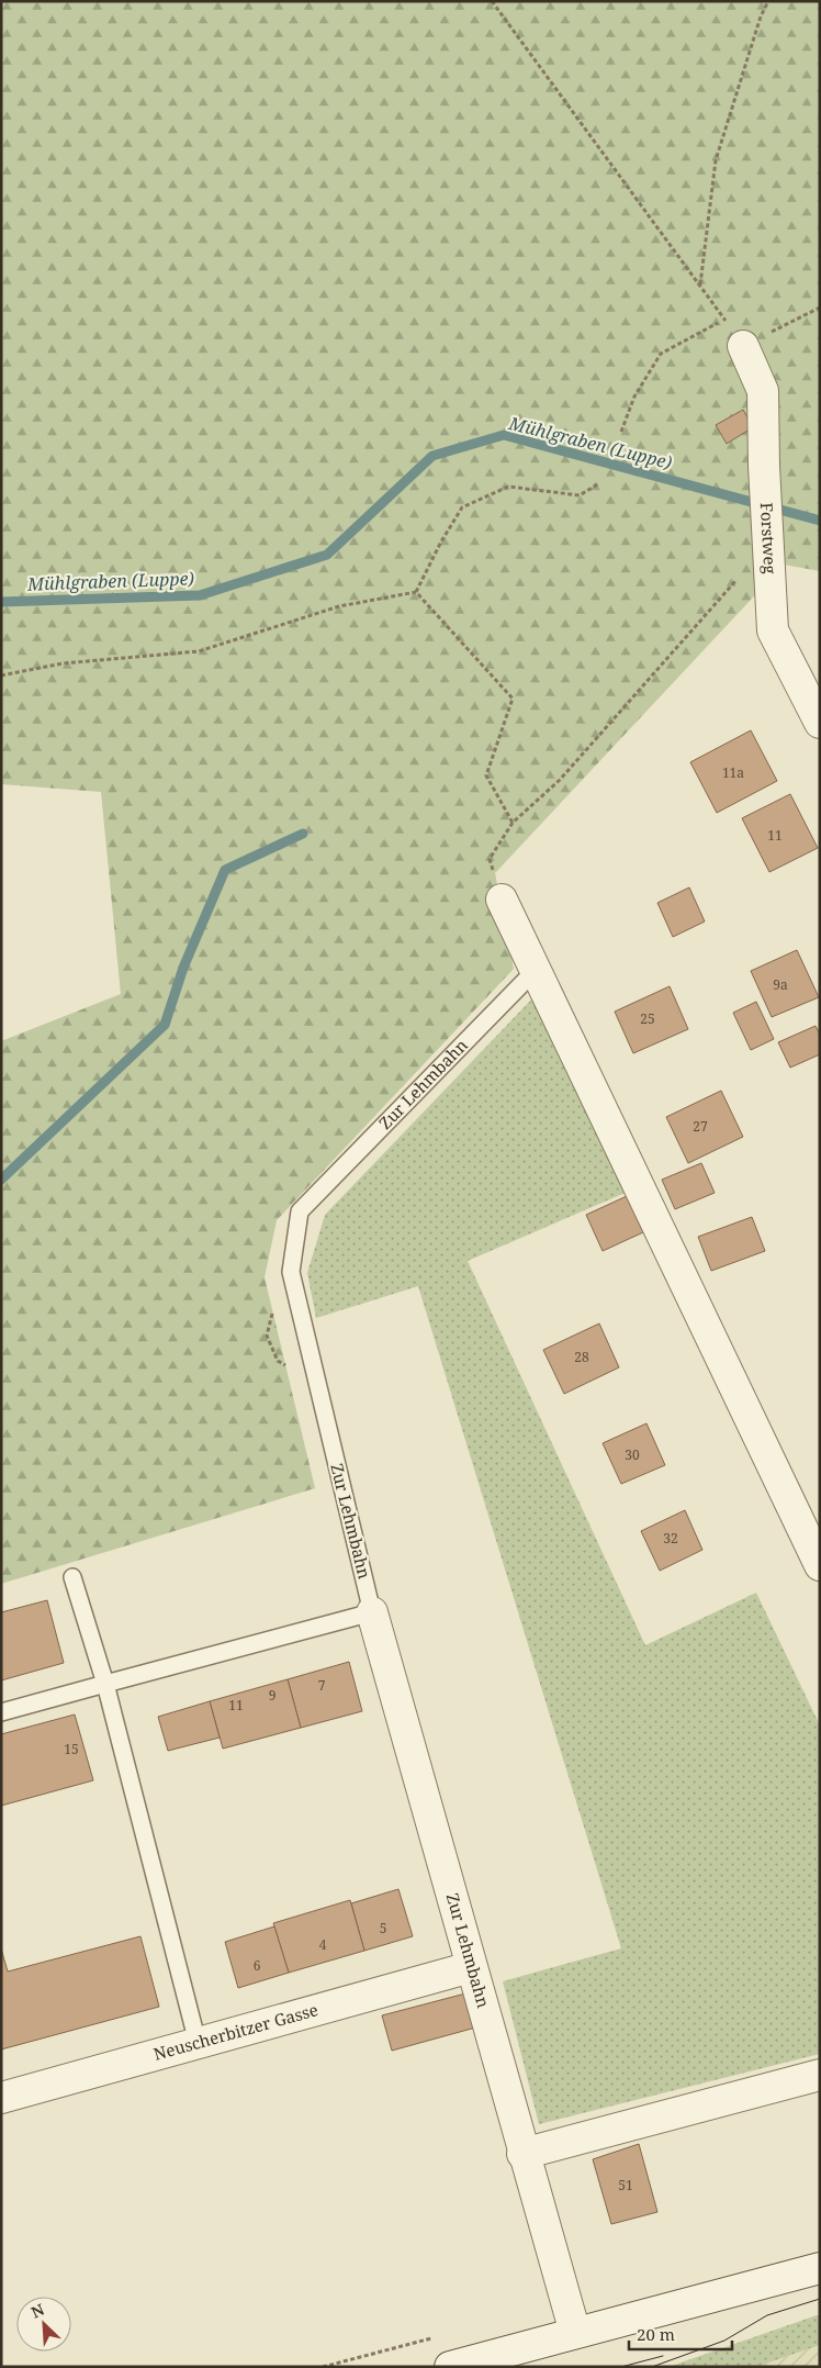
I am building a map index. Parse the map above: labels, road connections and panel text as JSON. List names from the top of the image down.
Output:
{
  "streets": {
    "street": ["Forstweg", "Zur Lehmbahn", "Neuscherbitzer Gasse"]
  },
  "crossings": [
    ["Zur Lehmbahn", "Neuscherbitzer Gasse"]
  ],
  "water": ["Mühlgraben (Luppe)"],
  "house_numbers": [
    "11a",
    "11",
    "9a",
    "25",
    "27",
    "28",
    "30",
    "32",
    "7",
    "9",
    "11",
    "15",
    "5",
    "4",
    "6",
    "51"
  ],
  "scale_bar": "20 m",
  "north": "top left"
}
